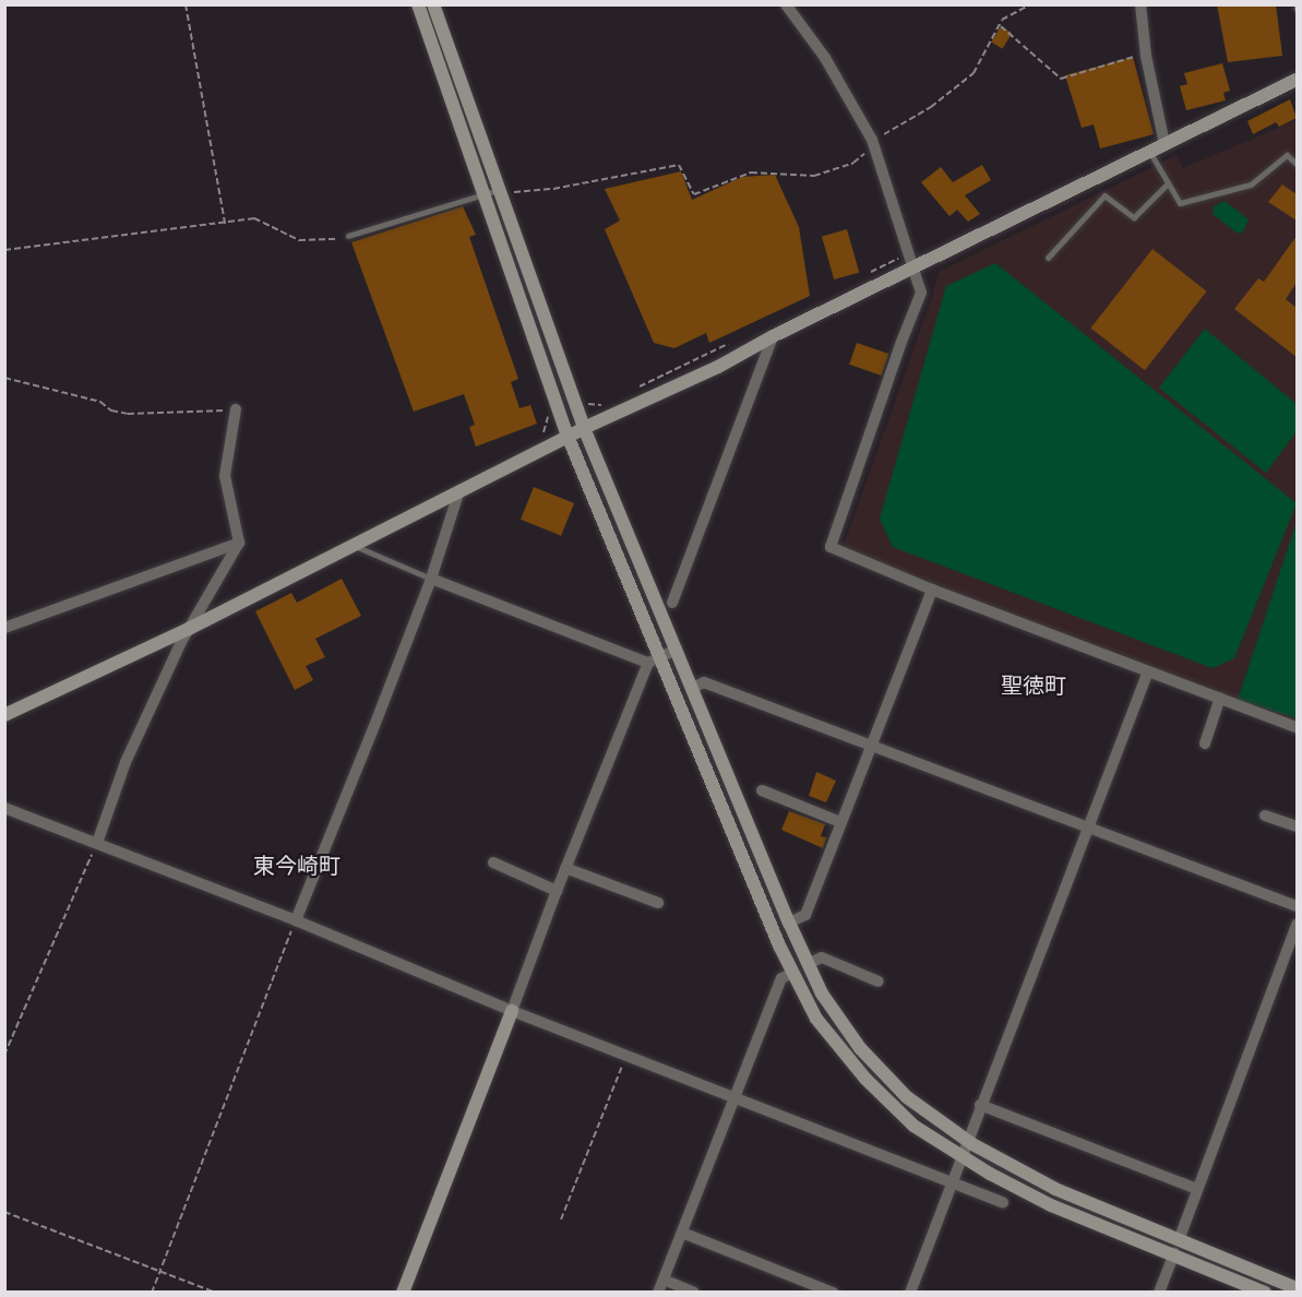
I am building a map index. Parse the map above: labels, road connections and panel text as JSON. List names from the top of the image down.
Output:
{
  "districts": ["聖徳町", "東今崎町"]
}
